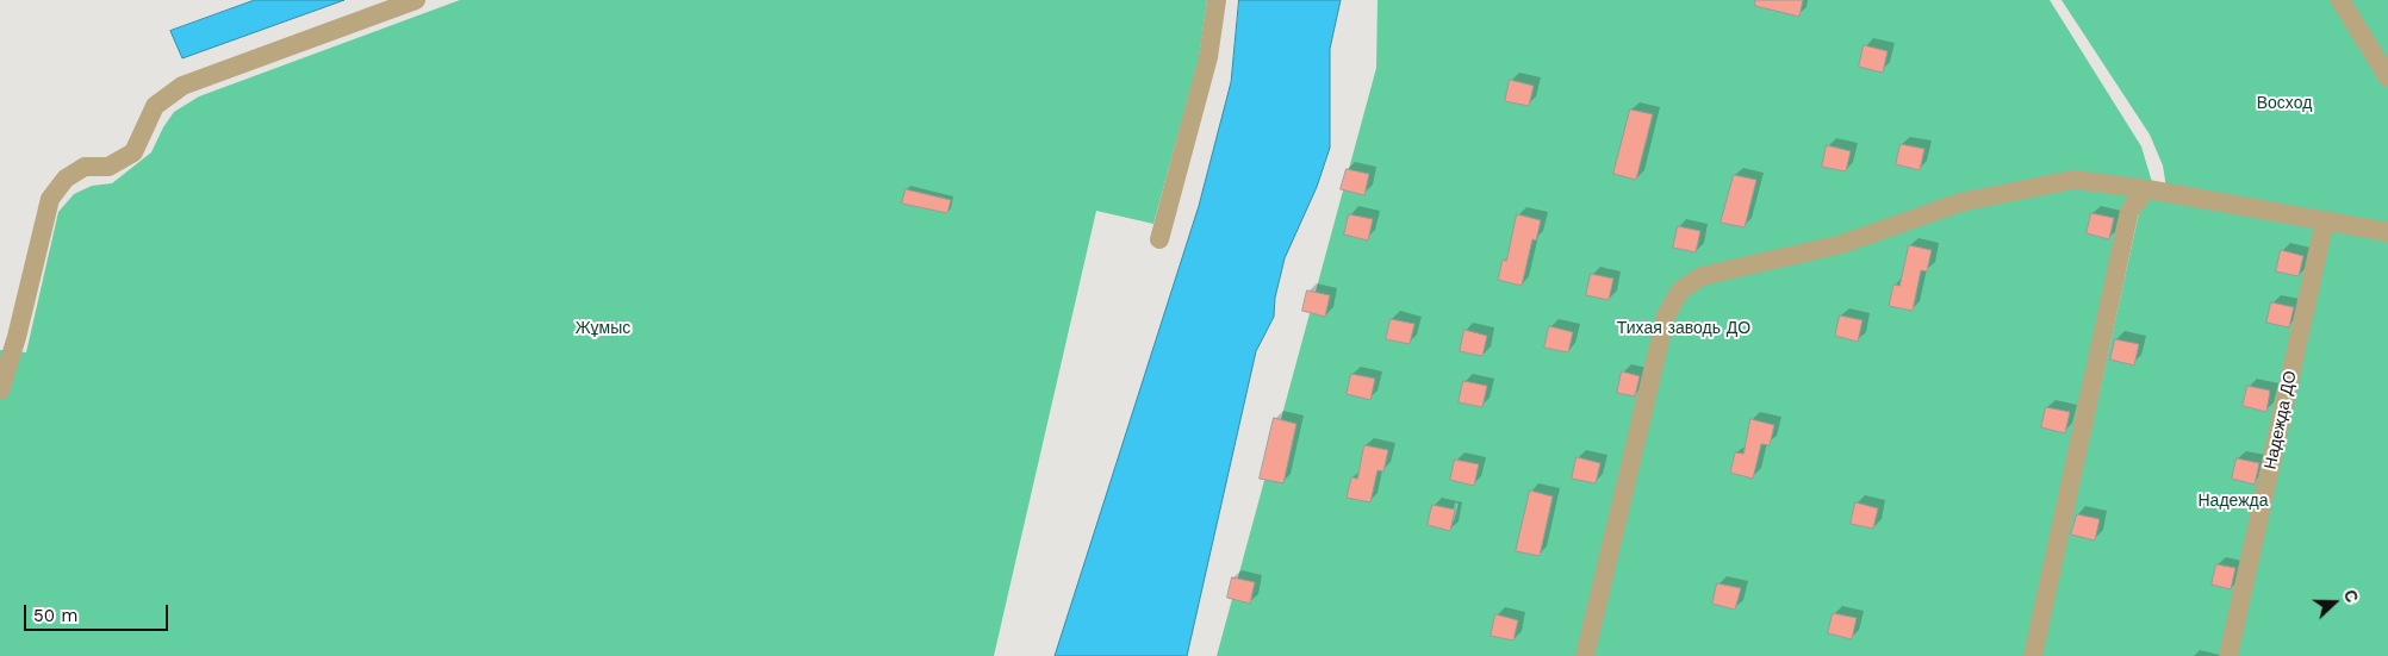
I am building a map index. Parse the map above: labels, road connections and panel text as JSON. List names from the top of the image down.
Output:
{
  "streets": {
    "street": ["Надежда ДО"]
  },
  "parks": [
    "Восход",
    "Жұмыс",
    "Тихая заводь ДО",
    "Надежда"
  ],
  "scale_bar": "50 m",
  "north": "right"
}
